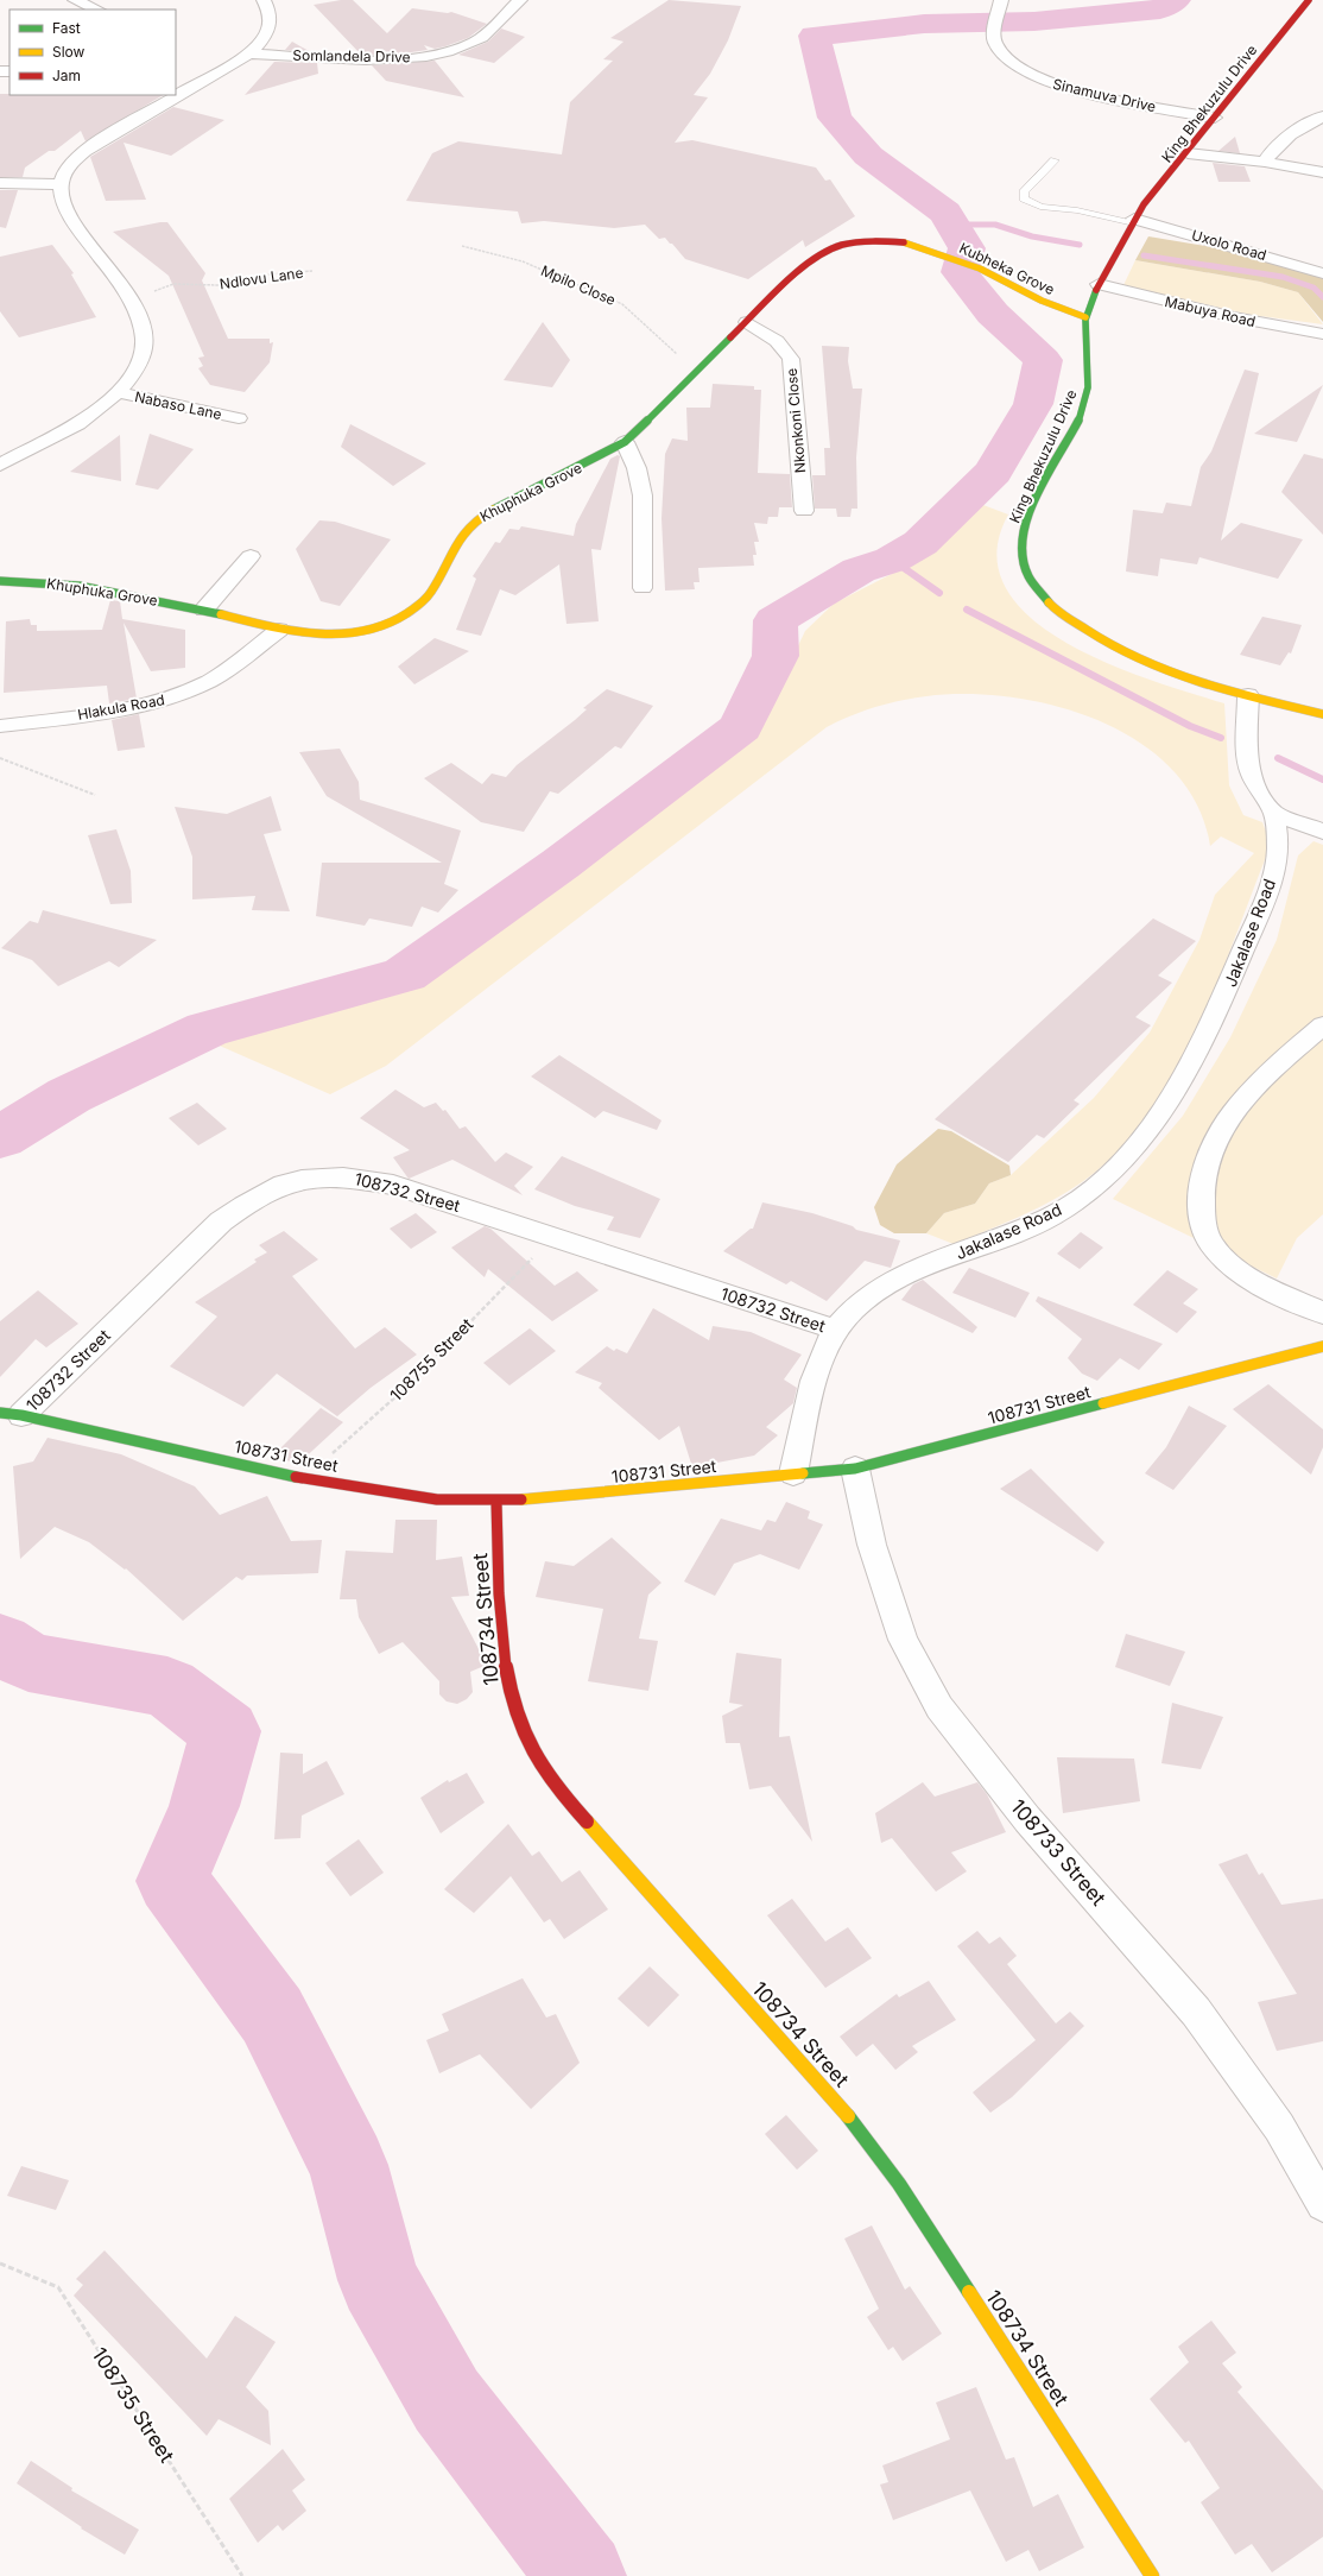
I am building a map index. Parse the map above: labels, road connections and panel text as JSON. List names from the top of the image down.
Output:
{
  "streets": {
    "street": [
      "Somlandela Drive",
      "Sinamuva Drive",
      "King Bhekuzulu Drive",
      "Uxolo Road",
      "Kubheka Grove",
      "Mabuya Road",
      "Nabaso Lane",
      "Nkonkoni Close",
      "Khuphuka Grove",
      "Hlakula Road",
      "Jakalase Road",
      "108732 Street",
      "108731 Street",
      "108734 Street",
      "108733 Street"
    ],
    "path": [
      "Ndlovu Lane",
      "Mpilo Close",
      "108755 Street",
      "108735 Street"
    ]
  },
  "crossings": [
    ["Sinamuva Drive", "King Bhekuzulu Drive"],
    ["King Bhekuzulu Drive", "Uxolo Road"],
    ["King Bhekuzulu Drive", "Kubheka Grove"],
    ["King Bhekuzulu Drive", "Mabuya Road"],
    ["Kubheka Grove", "Nkonkoni Close"],
    ["Kubheka Grove", "Khuphuka Grove"],
    ["Mpilo Close", "Khuphuka Grove"],
    ["Nkonkoni Close", "Khuphuka Grove"],
    ["Khuphuka Grove", "Hlakula Road"],
    ["Jakalase Road", "108732 Street"],
    ["Jakalase Road", "108731 Street"],
    ["108732 Street", "108755 Street"],
    ["108732 Street", "108731 Street"],
    ["108755 Street", "108731 Street"],
    ["108731 Street", "108734 Street"],
    ["108731 Street", "108733 Street"]
  ],
  "legend": ["Fast", "Slow", "Jam"]
}
